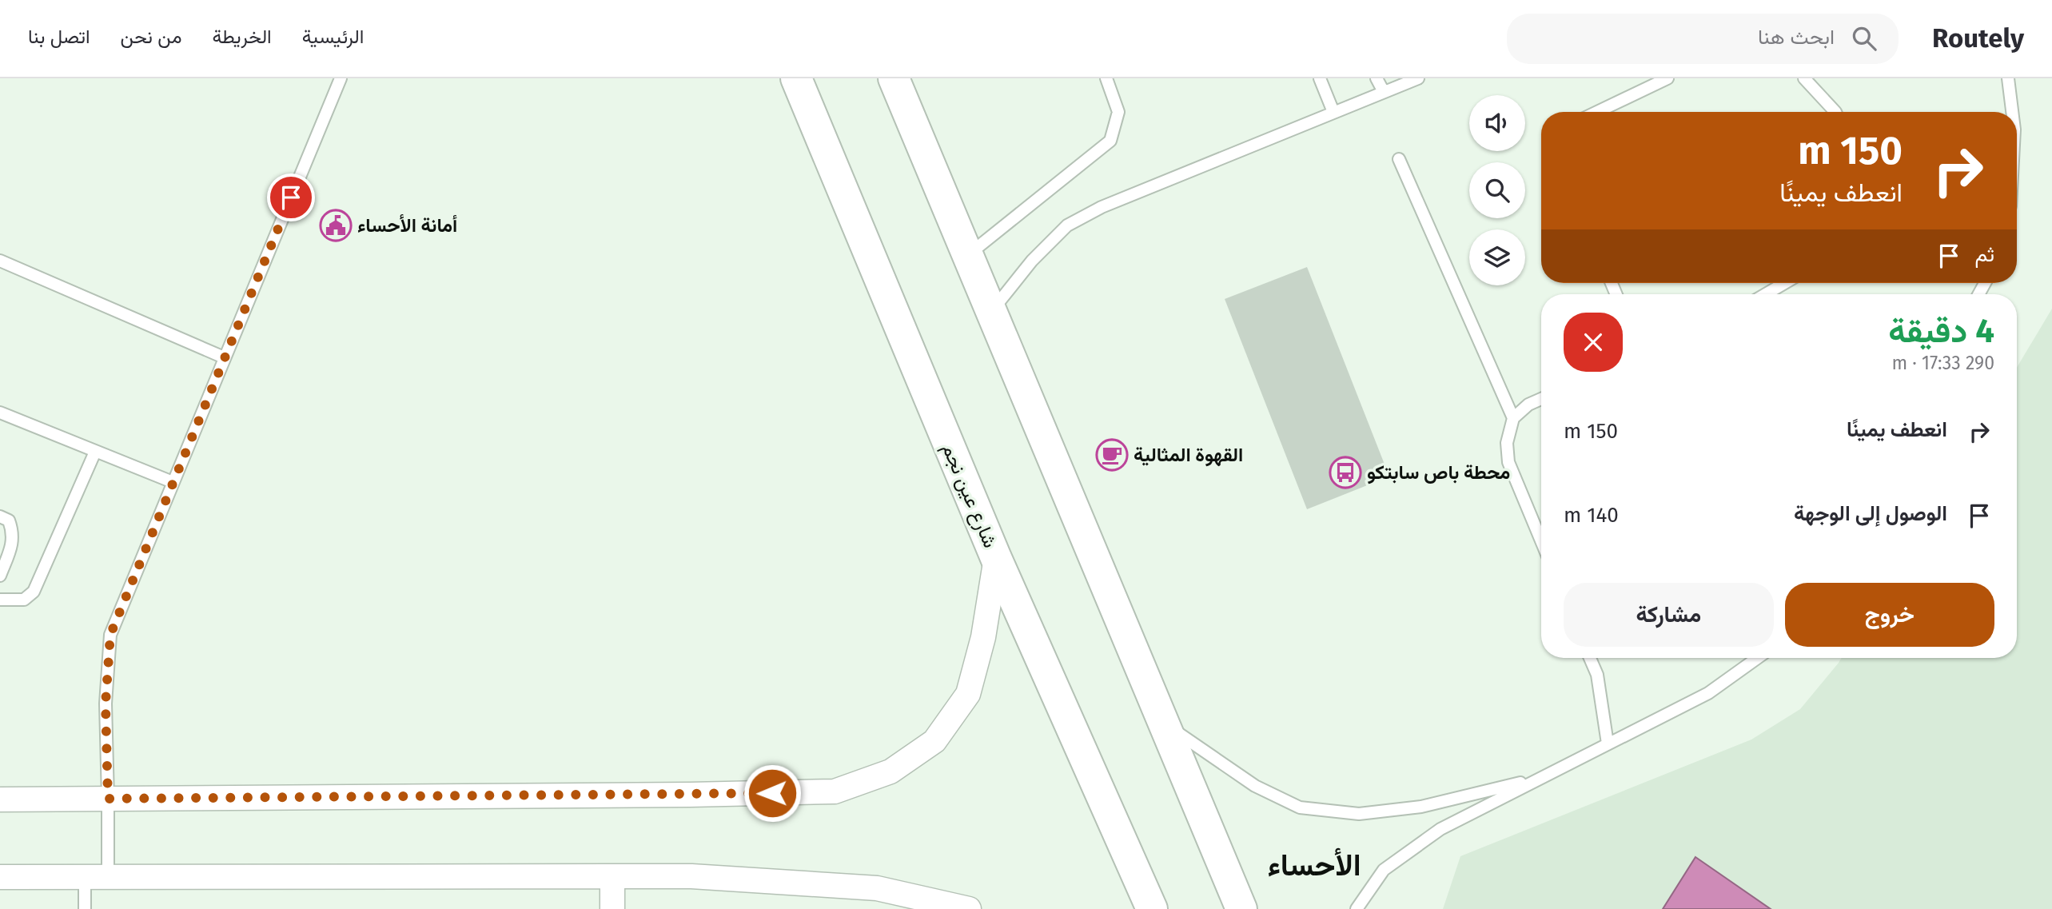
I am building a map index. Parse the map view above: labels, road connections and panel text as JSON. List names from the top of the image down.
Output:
{
  "streets": {
    "main road": ["شارع عين نجم"]
  },
  "districts": ["الأحساء"],
  "places": {
    "public building": ["أمانة الأحساء"],
    "cafe": ["القهوة المثالية"],
    "bus stop": ["محطة باص سابتكو"]
  },
  "page": {
    "header": "Routely",
    "search": "ابحث هنا",
    "nav": [
      "الرئيسية",
      "الخريطة",
      "من نحن",
      "اتصل بنا"
    ],
    "turn": ["150 m", "انعطف يمينًا"],
    "then": "ثم",
    "heading": ["4 دقيقة", "290 m · 17:33"],
    "list": [
      {
        "name": "انعطف يمينًا",
        "value": "150 m"
      },
      {
        "name": "الوصول إلى الوجهة",
        "value": "140 m"
      }
    ],
    "buttons": ["خروج", "مشاركة"]
  }
}
